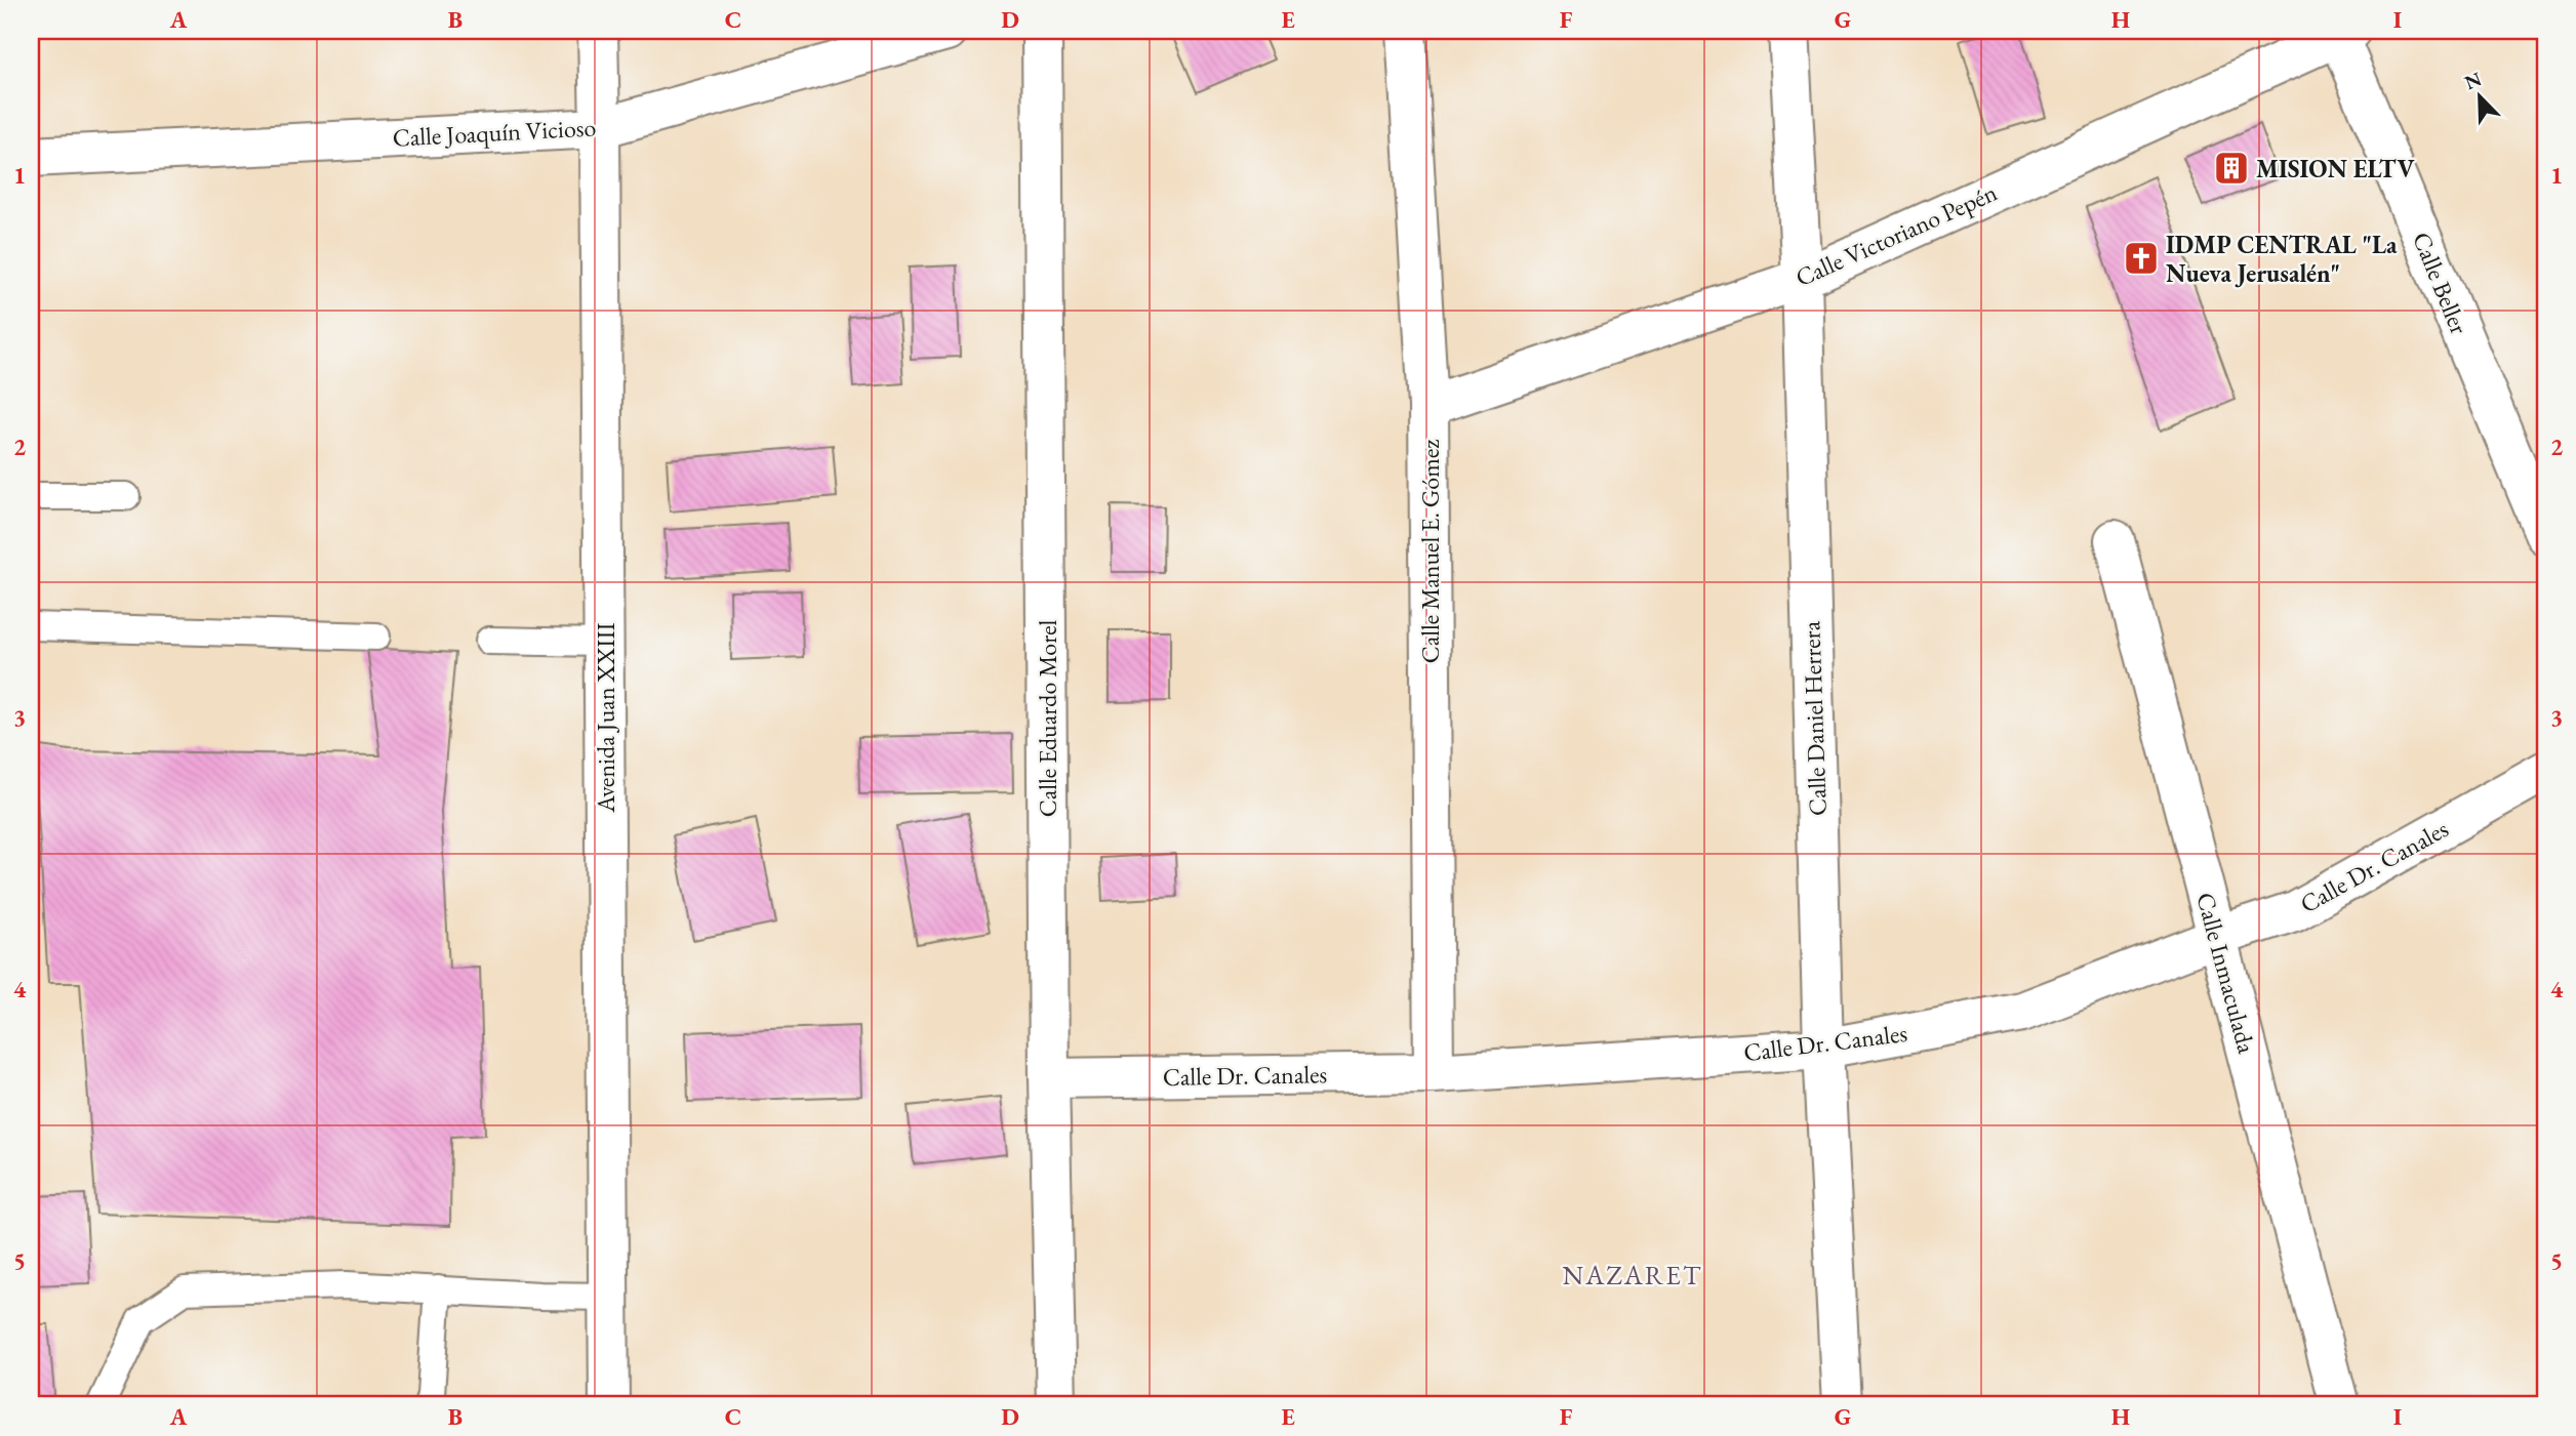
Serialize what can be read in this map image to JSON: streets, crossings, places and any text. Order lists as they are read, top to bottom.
{
  "streets": {
    "street": [
      "Calle Joaquín Vicioso",
      "Calle Victoriano Pepén",
      "Calle Beller",
      "Calle Manuel E. Gómez",
      "Avenida Juan XXIII",
      "Calle Eduardo Morel",
      "Calle Daniel Herrera",
      "Calle Dr. Canales",
      "Calle Inmaculada"
    ]
  },
  "crossings": [
    ["Calle Joaquín Vicioso", "Avenida Juan XXIII"],
    ["Calle Victoriano Pepén", "Calle Beller"],
    ["Calle Victoriano Pepén", "Calle Manuel E. Gómez"],
    ["Calle Victoriano Pepén", "Calle Daniel Herrera"],
    ["Calle Manuel E. Gómez", "Calle Dr. Canales"],
    ["Calle Eduardo Morel", "Calle Dr. Canales"],
    ["Calle Daniel Herrera", "Calle Dr. Canales"],
    ["Calle Dr. Canales", "Calle Inmaculada"]
  ],
  "districts": ["NAZARET"],
  "places": {
    "building": ["MISION ELTV"],
    "church": ["IDMP CENTRAL \"La Nueva Jerusalén\""]
  },
  "north": "top left",
  "grid": {
    "columns": [
      "A",
      "B",
      "C",
      "D",
      "E",
      "F",
      "G",
      "H",
      "I"
    ],
    "rows": [
      "1",
      "2",
      "3",
      "4",
      "5"
    ]
  }
}
